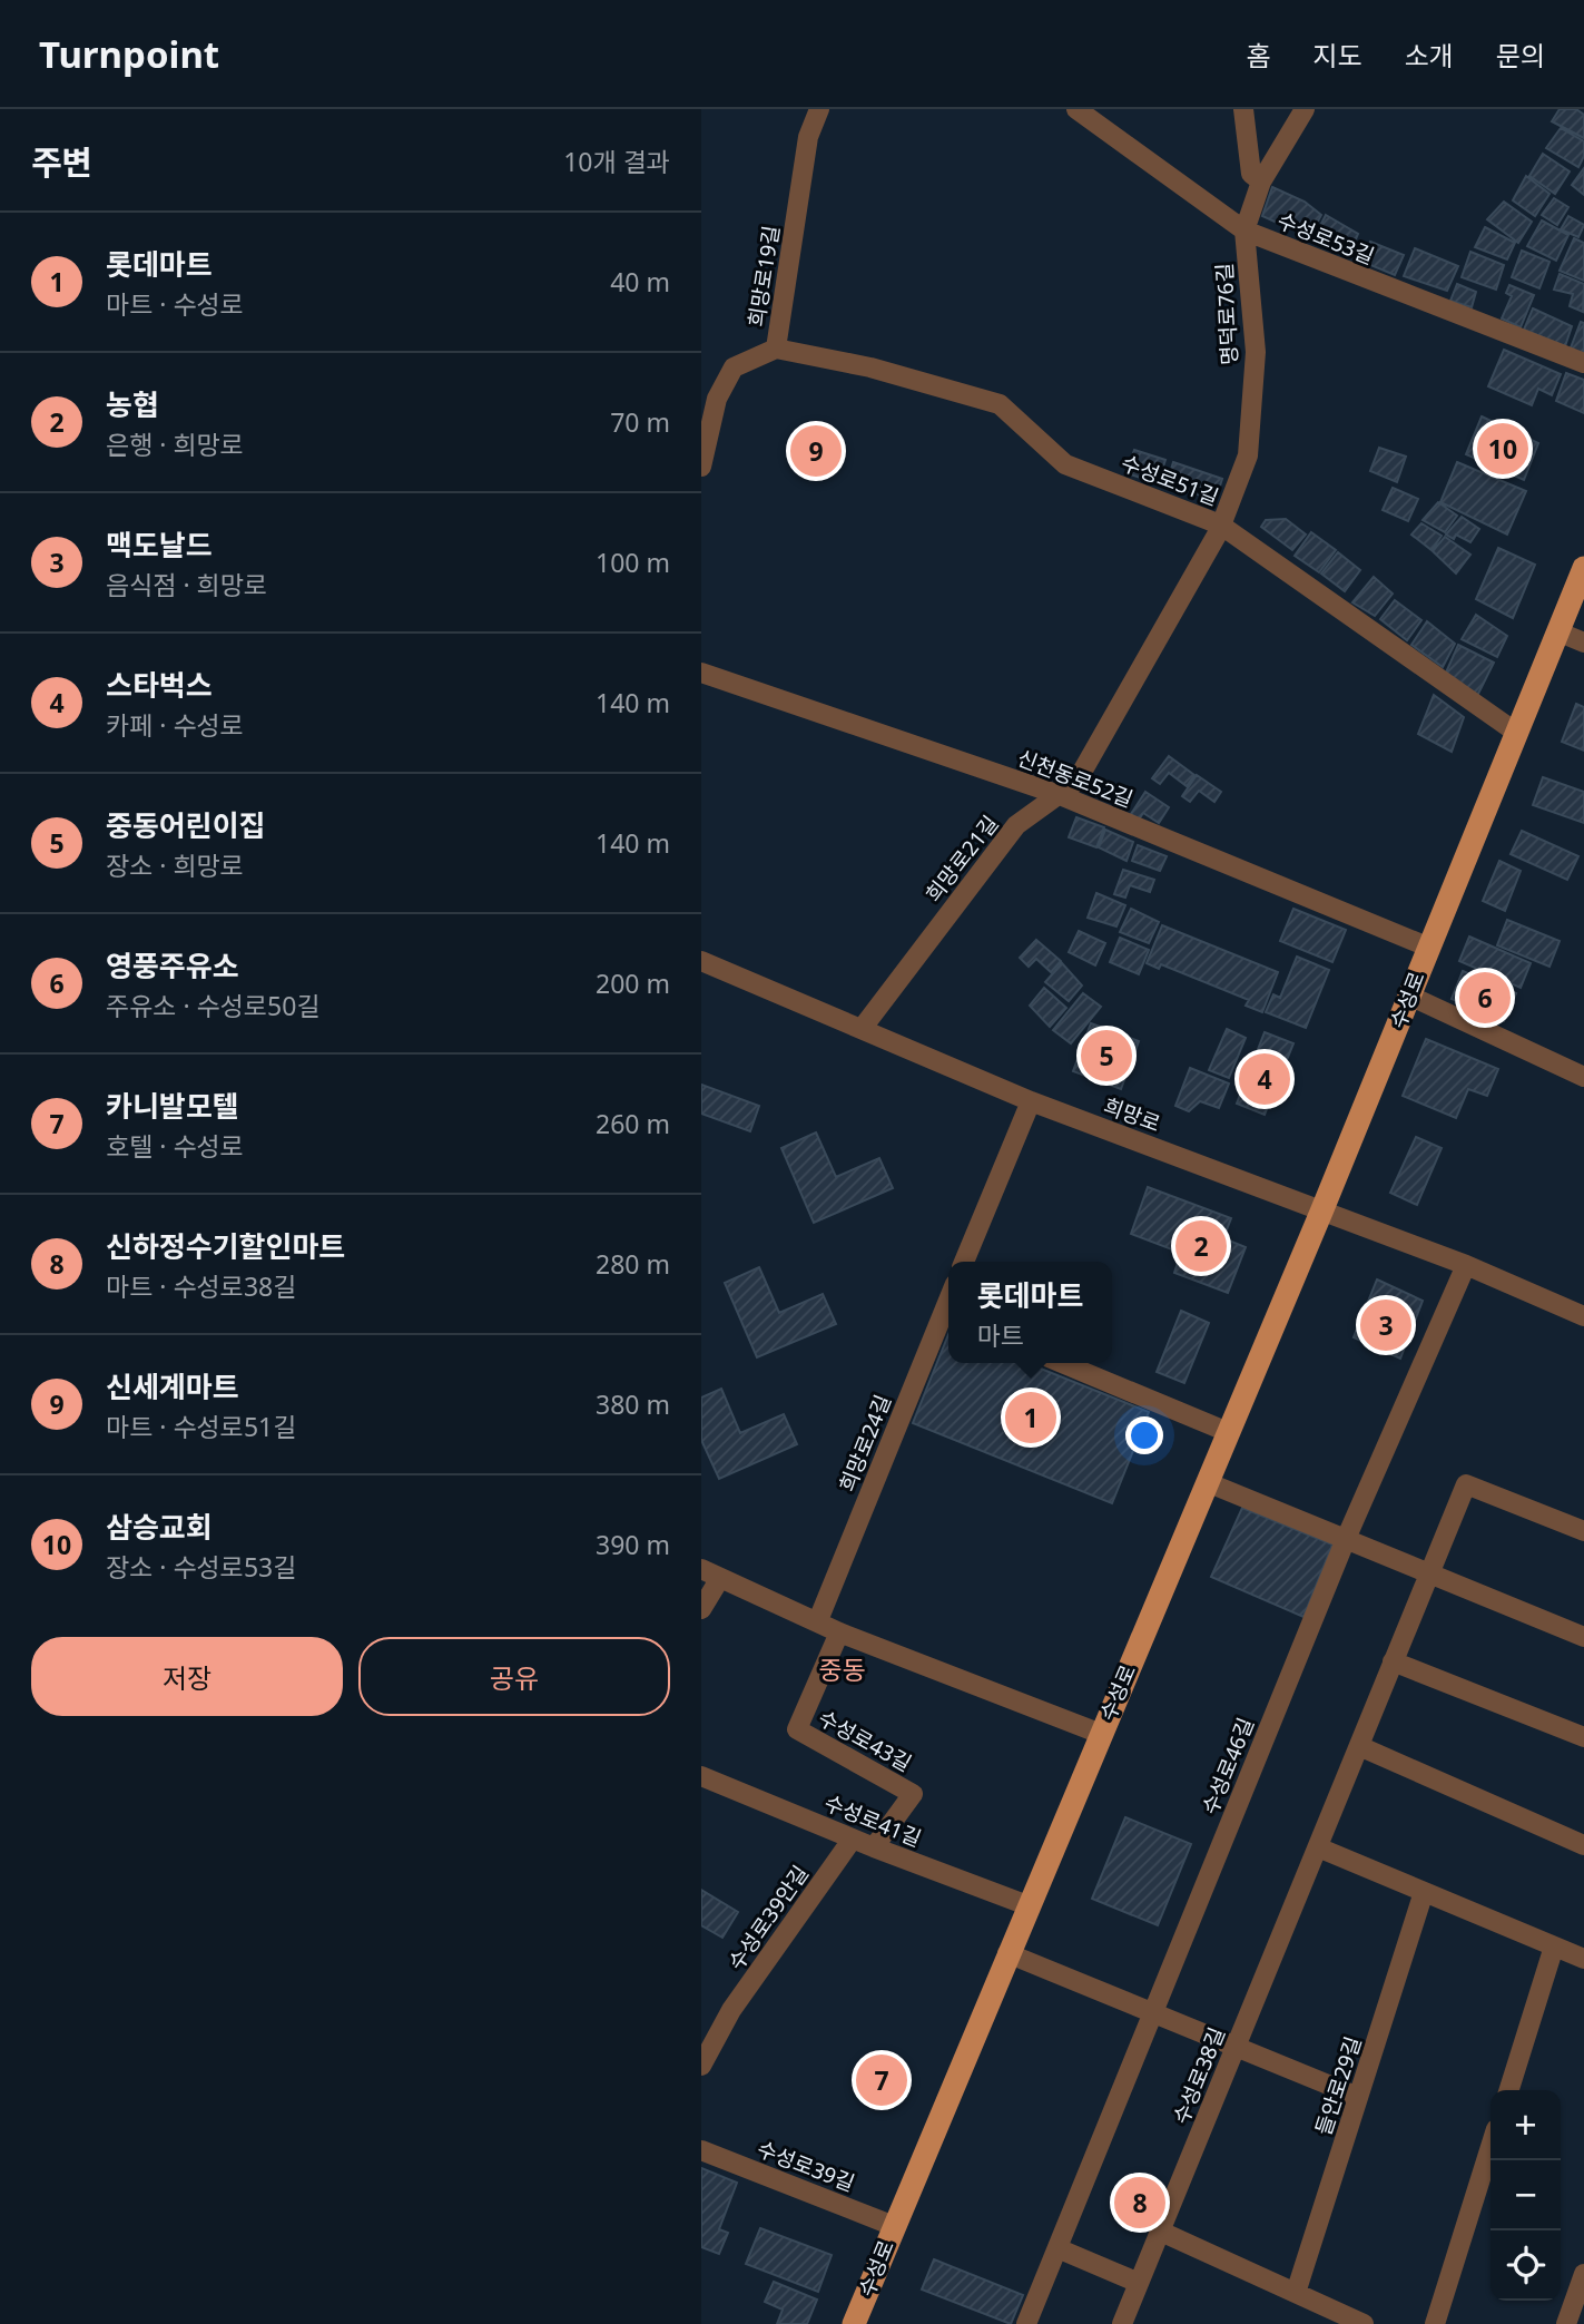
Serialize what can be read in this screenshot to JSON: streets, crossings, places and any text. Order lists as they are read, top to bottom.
{
  "streets": {
    "main road": ["수성로"],
    "street": [
      "수성로53길",
      "희망로19길",
      "명덕로76길",
      "수성로51길",
      "신천동로52길",
      "희망로21길",
      "희망로",
      "희망로24길",
      "수성로43길",
      "수성로46길",
      "수성로41길",
      "수성로39안길",
      "수성로38길",
      "들안로29길",
      "수성로39길"
    ]
  },
  "crossings": [
    ["수성로53길", "명덕로76길"],
    ["희망로19길", "수성로51길"],
    ["명덕로76길", "수성로51길"],
    ["명덕로76길", "희망로21길"],
    ["수성로51길", "희망로21길"],
    ["수성로51길", "수성로"],
    ["신천동로52길", "희망로21길"],
    ["신천동로52길", "수성로"],
    ["희망로21길", "희망로"],
    ["수성로", "희망로"],
    ["수성로", "수성로41길"],
    ["수성로", "수성로39길"],
    ["수성로43길", "수성로41길"],
    ["수성로41길", "수성로39안길"]
  ],
  "districts": ["중동"],
  "page": {
    "header": "Turnpoint",
    "nav": [
      "홈",
      "지도",
      "소개",
      "문의"
    ],
    "heading": ["주변", "10개 결과"],
    "list": [
      {
        "mark": "1",
        "name": "롯데마트",
        "note": "마트 · 수성로",
        "value": "40 m"
      },
      {
        "mark": "2",
        "name": "농협",
        "note": "은행 · 희망로",
        "value": "70 m"
      },
      {
        "mark": "3",
        "name": "맥도날드",
        "note": "음식점 · 희망로",
        "value": "100 m"
      },
      {
        "mark": "4",
        "name": "스타벅스",
        "note": "카페 · 수성로",
        "value": "140 m"
      },
      {
        "mark": "5",
        "name": "중동어린이집",
        "note": "장소 · 희망로",
        "value": "140 m"
      },
      {
        "mark": "6",
        "name": "영풍주유소",
        "note": "주유소 · 수성로50길",
        "value": "200 m"
      },
      {
        "mark": "7",
        "name": "카니발모텔",
        "note": "호텔 · 수성로",
        "value": "260 m"
      },
      {
        "mark": "8",
        "name": "신하정수기할인마트",
        "note": "마트 · 수성로38길",
        "value": "280 m"
      },
      {
        "mark": "9",
        "name": "신세계마트",
        "note": "마트 · 수성로51길",
        "value": "380 m"
      },
      {
        "mark": "10",
        "name": "삼승교회",
        "note": "장소 · 수성로53길",
        "value": "390 m"
      }
    ],
    "pins": [
      "10",
      "9",
      "6",
      "5",
      "4",
      "2",
      "3",
      "1",
      "7",
      "8"
    ],
    "popup": ["롯데마트", "마트"],
    "buttons": ["저장", "공유"],
    "map_buttons": ["+", "−"]
  }
}
